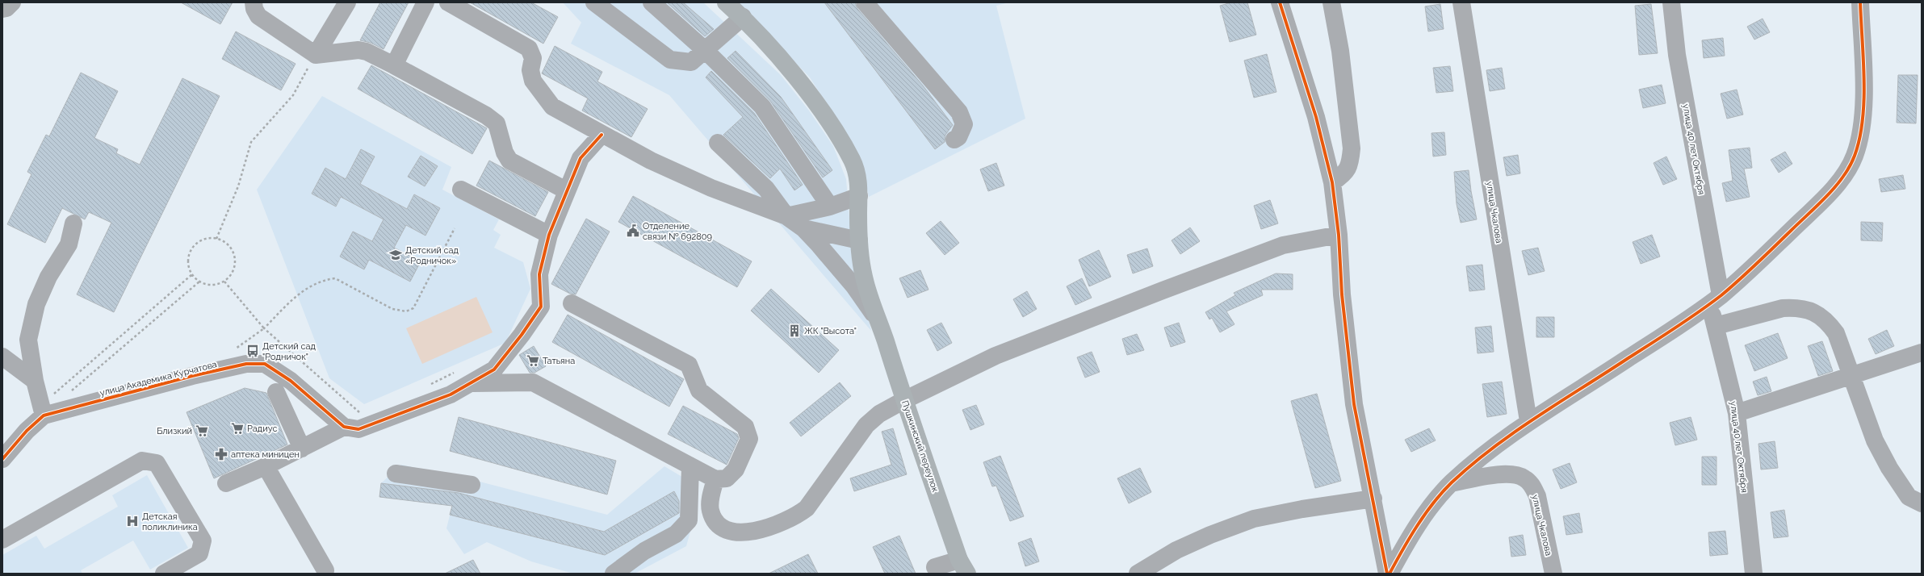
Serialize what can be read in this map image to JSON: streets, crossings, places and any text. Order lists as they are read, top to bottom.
{
  "streets": {
    "main road": ["Пушкинский переулок"],
    "street": ["улица 40 лет Октября", "улица Чкалова", "улица Академика Курчатова"]
  },
  "places": {
    "public building": ["Отделение связи № 692809"],
    "school or university": ["Детский сад «Родничок»"],
    "building": ["ЖК \"Высота\""],
    "bus stop": ["Детский сад \"Родничок\""],
    "supermarket": ["Татьяна", "Радиус", "Близкий"],
    "pharmacy": ["аптека миницен"],
    "hospital": ["Детская поликлиника"]
  }
}
